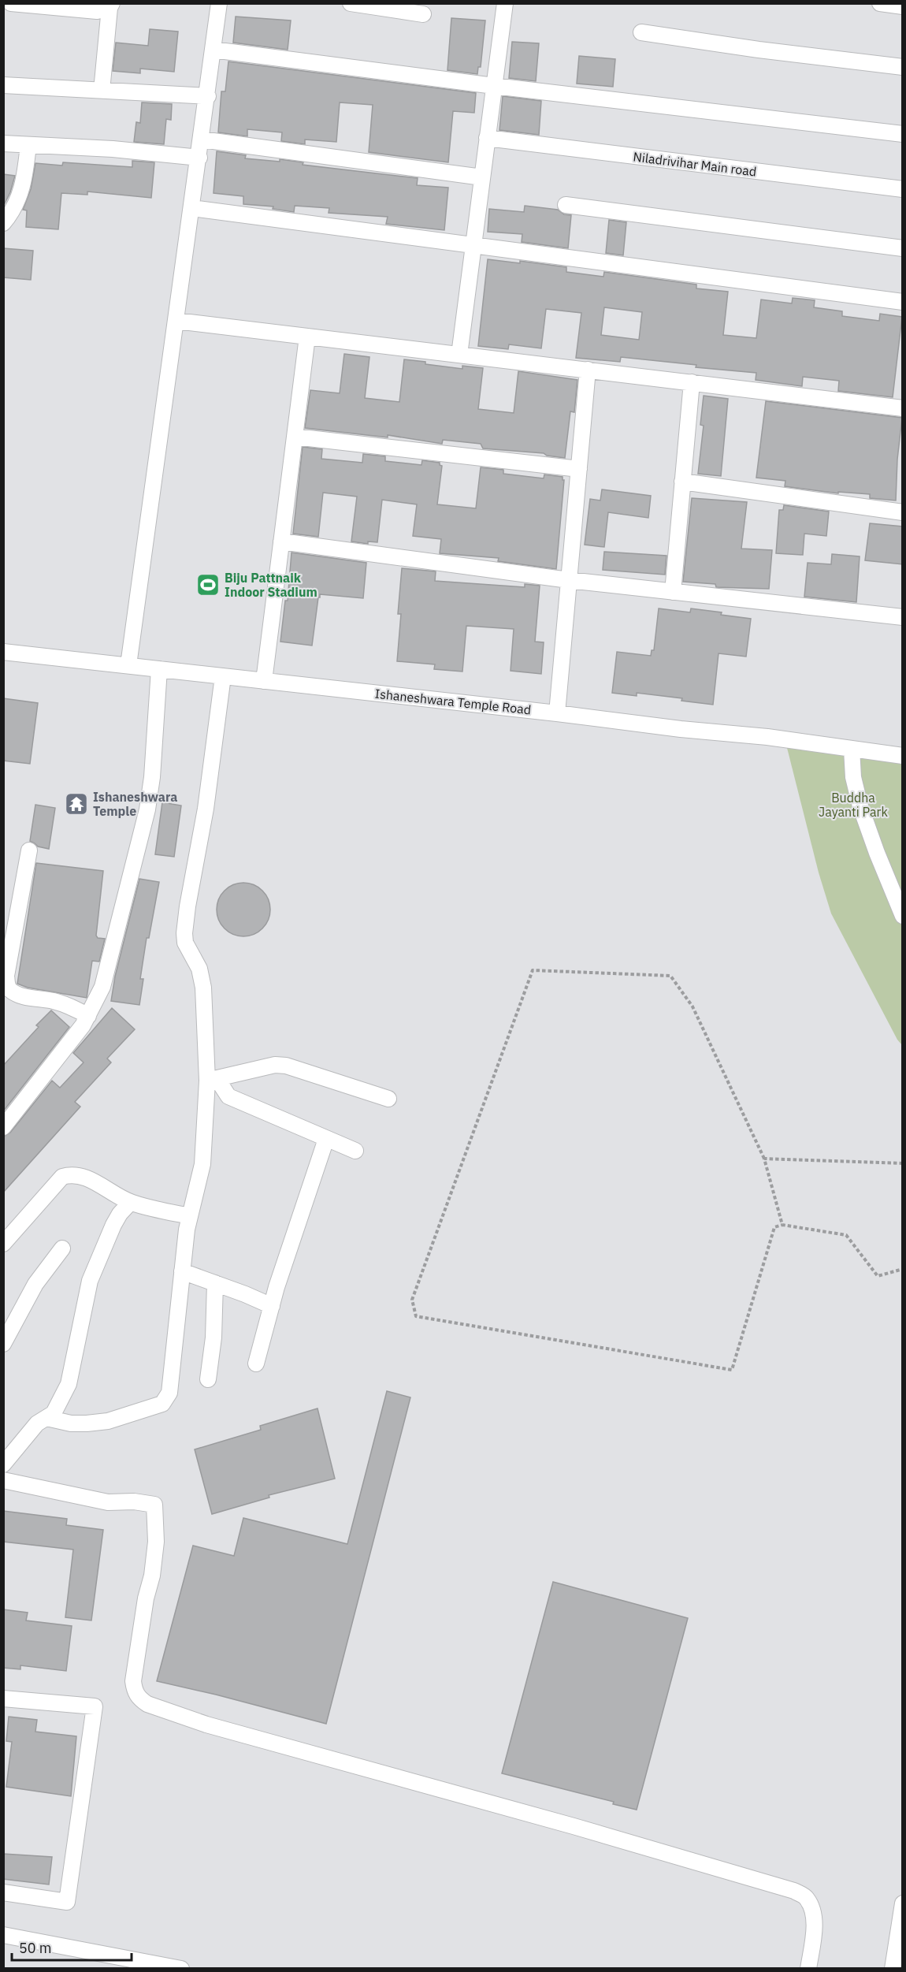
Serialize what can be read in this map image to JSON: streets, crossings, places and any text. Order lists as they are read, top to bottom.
{
  "streets": {
    "street": ["Niladrivihar Main road", "Ishaneshwara Temple Road"]
  },
  "parks": ["Buddha Jayanti Park"],
  "places": {
    "sports": ["Biju Pattnaik Indoor Stadium"],
    "temple": ["Ishaneshwara Temple"]
  },
  "scale_bar": "50 m"
}
